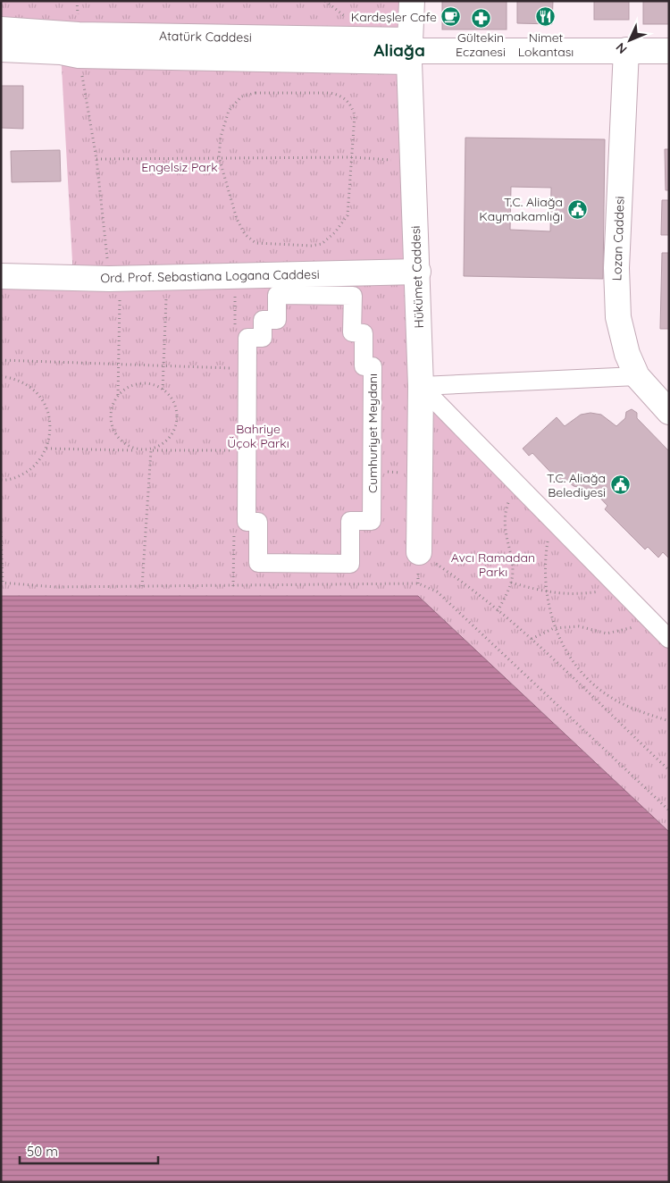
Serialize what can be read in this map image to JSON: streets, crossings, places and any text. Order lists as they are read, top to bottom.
{
  "streets": {
    "street": [
      "Atatürk Caddesi",
      "Lozan Caddesi",
      "Ord. Prof. Sebastiana Logana Caddesi",
      "Hükümet Caddesi",
      "Cumhuriyet Meydanı"
    ]
  },
  "crossings": [
    ["Atatürk Caddesi", "Lozan Caddesi"],
    ["Atatürk Caddesi", "Hükümet Caddesi"],
    ["Ord. Prof. Sebastiana Logana Caddesi", "Hükümet Caddesi"]
  ],
  "districts": ["Aliağa"],
  "parks": ["Engelsiz Park", "Bahriye Üçok Parkı", "Avcı Ramadan Parkı"],
  "places": {
    "cafe": ["Kardeşler Cafe"],
    "restaurant": ["Nimet Lokantası"],
    "pharmacy": ["Gültekin Eczanesi"],
    "public building": ["T.C. Aliağa Kaymakamlığı", "T.C. Aliağa Belediyesi"]
  },
  "scale_bar": "50 m",
  "north": "bottom left"
}
